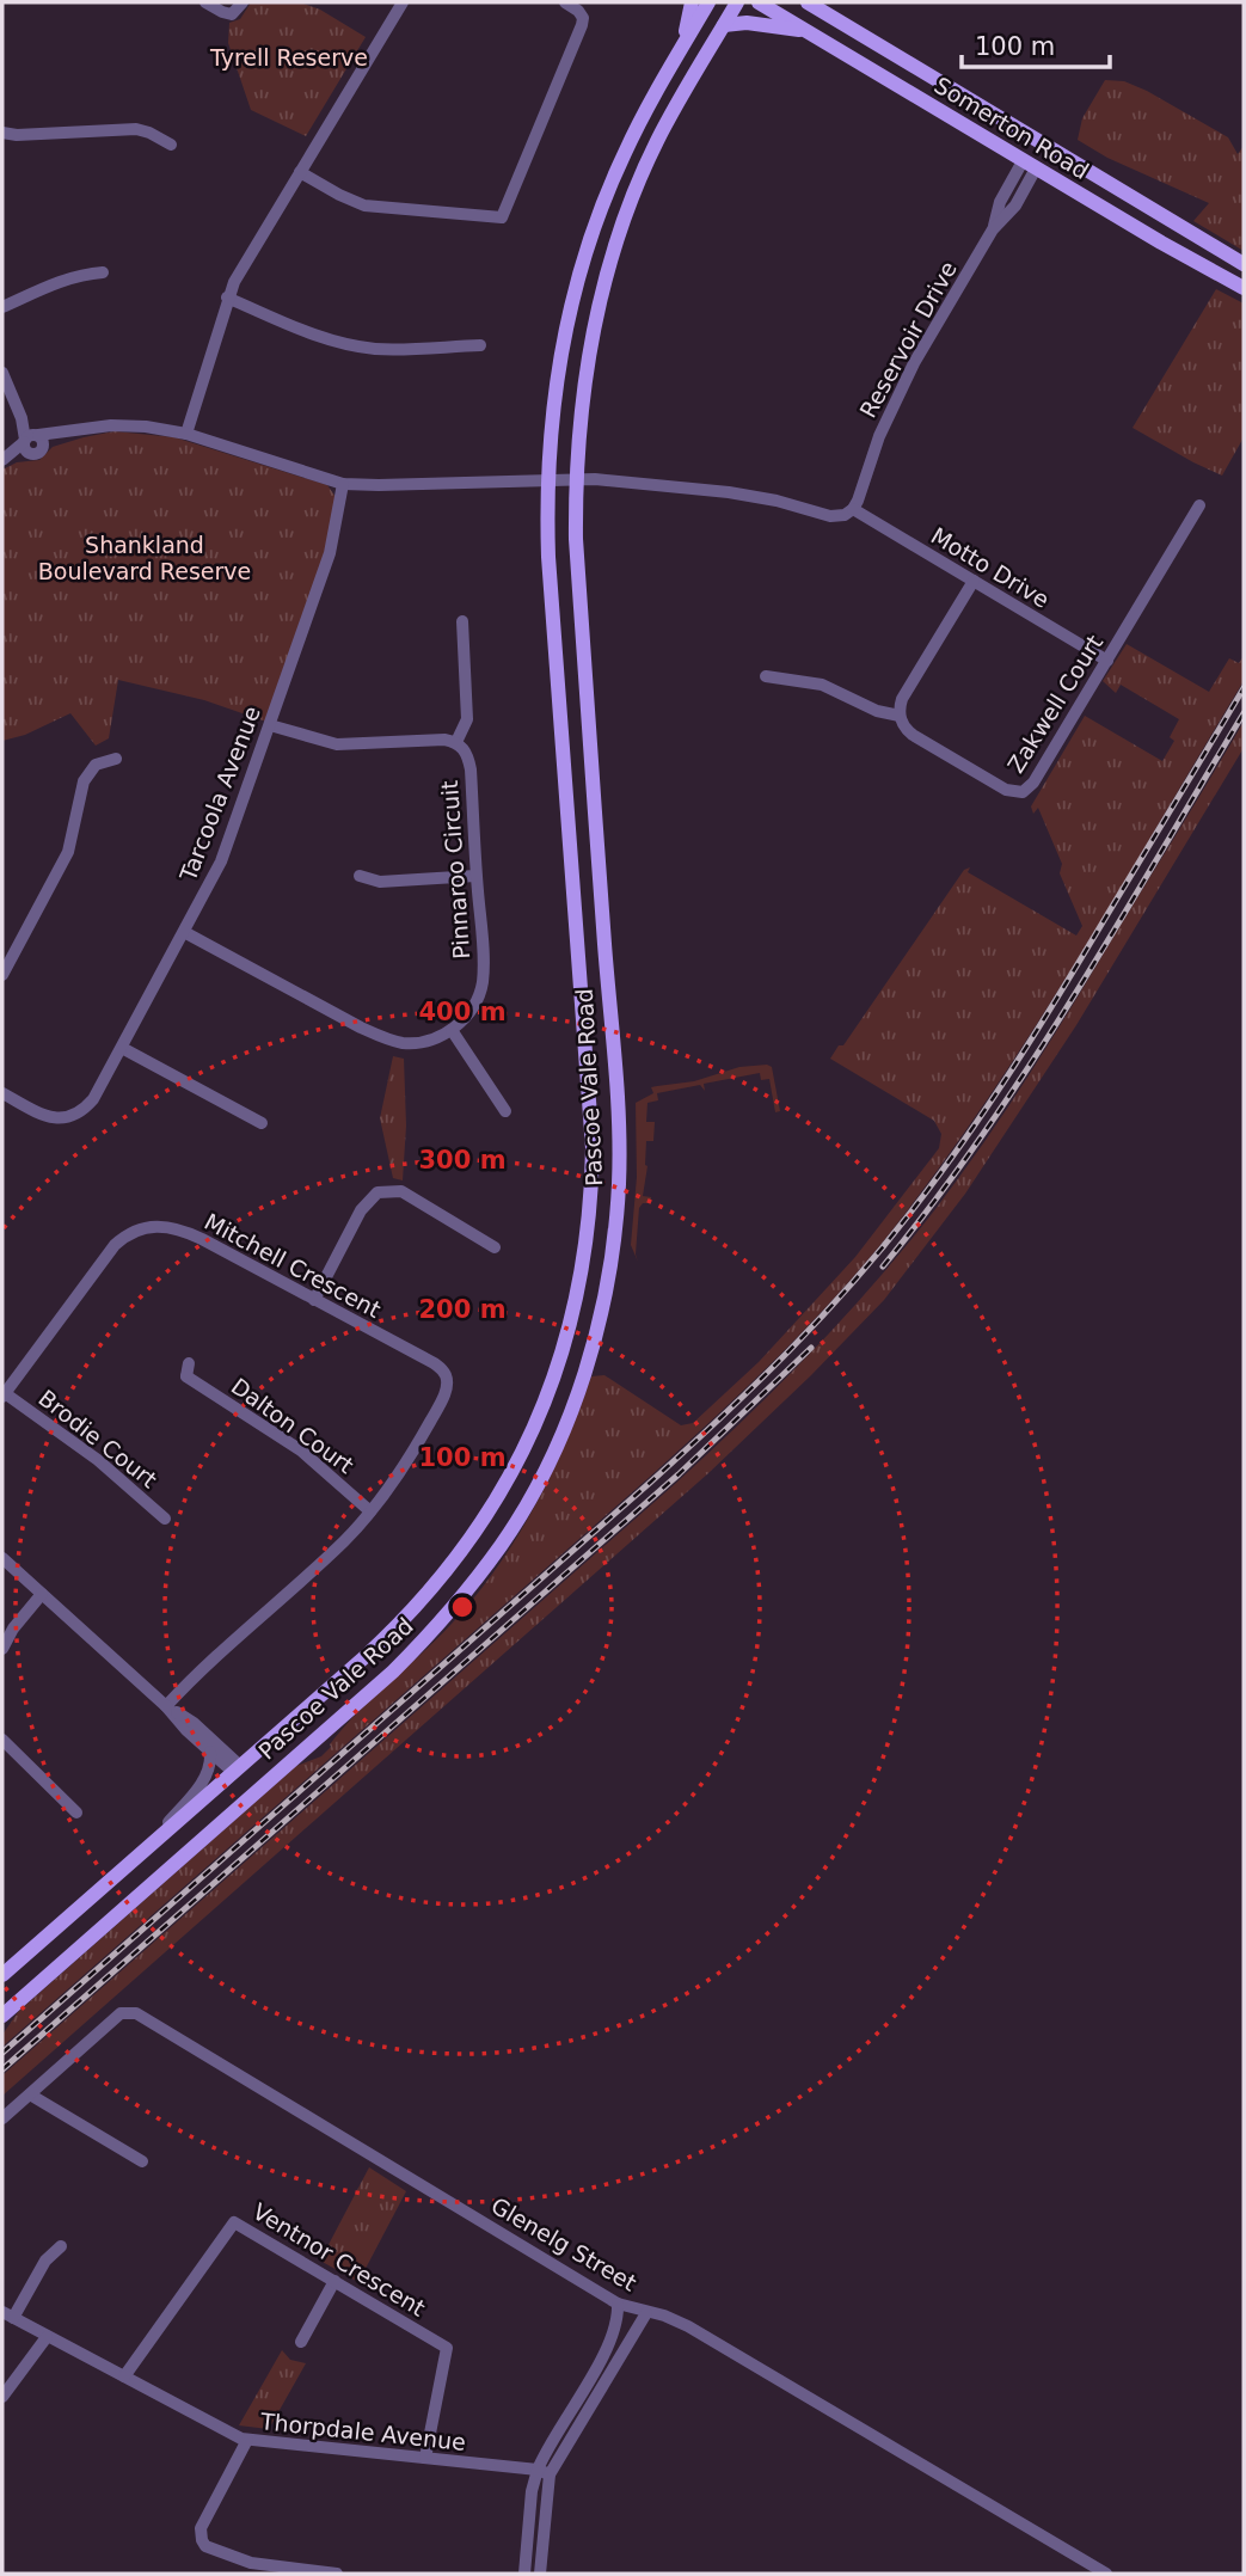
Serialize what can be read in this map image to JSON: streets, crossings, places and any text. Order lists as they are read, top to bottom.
{
  "streets": {
    "main road": ["Somerton Road", "Pascoe Vale Road"],
    "street": [
      "Reservoir Drive",
      "Motto Drive",
      "Zakwell Court",
      "Tarcoola Avenue",
      "Pinnaroo Circuit",
      "Mitchell Crescent",
      "Dalton Court",
      "Brodie Court",
      "Glenelg Street",
      "Ventnor Crescent",
      "Thorpdale Avenue"
    ]
  },
  "crossings": [
    ["Somerton Road", "Reservoir Drive"],
    ["Reservoir Drive", "Motto Drive"],
    ["Motto Drive", "Zakwell Court"],
    ["Mitchell Crescent", "Dalton Court"],
    ["Mitchell Crescent", "Brodie Court"],
    ["Ventnor Crescent", "Thorpdale Avenue"]
  ],
  "parks": ["Tyrell Reserve", "Shankland Boulevard Reserve"],
  "scale_bar": "100 m",
  "rings": [
    "400 m",
    "300 m",
    "200 m",
    "100 m"
  ]
}
